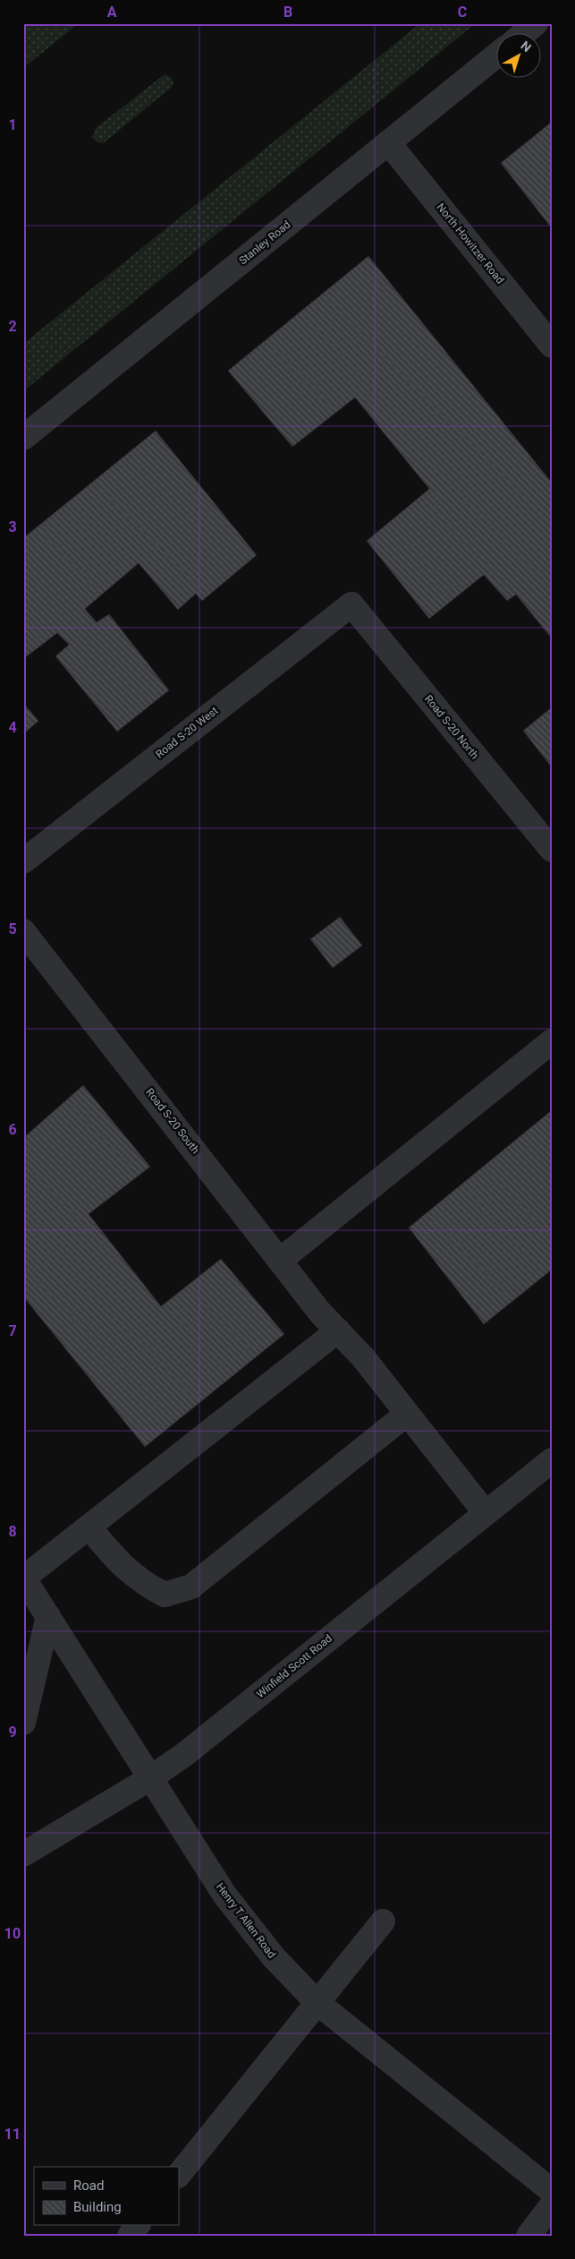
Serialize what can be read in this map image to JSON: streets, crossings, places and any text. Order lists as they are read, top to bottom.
{
  "streets": {
    "street": [
      "Stanley Road",
      "North Howitzer Road",
      "Road S-20 North",
      "Road S-20 West",
      "Road S-20 South",
      "Winfield Scott Road",
      "Henry T Allen Road"
    ]
  },
  "crossings": [
    ["Stanley Road", "North Howitzer Road"],
    ["Road S-20 North", "Road S-20 West"],
    ["Road S-20 South", "Winfield Scott Road"],
    ["Winfield Scott Road", "Henry T Allen Road"]
  ],
  "legend": ["Road", "Building"],
  "north": "top right",
  "grid": {
    "columns": ["A", "B", "C"],
    "rows": [
      "1",
      "2",
      "3",
      "4",
      "5",
      "6",
      "7",
      "8",
      "9",
      "10",
      "11"
    ]
  }
}
